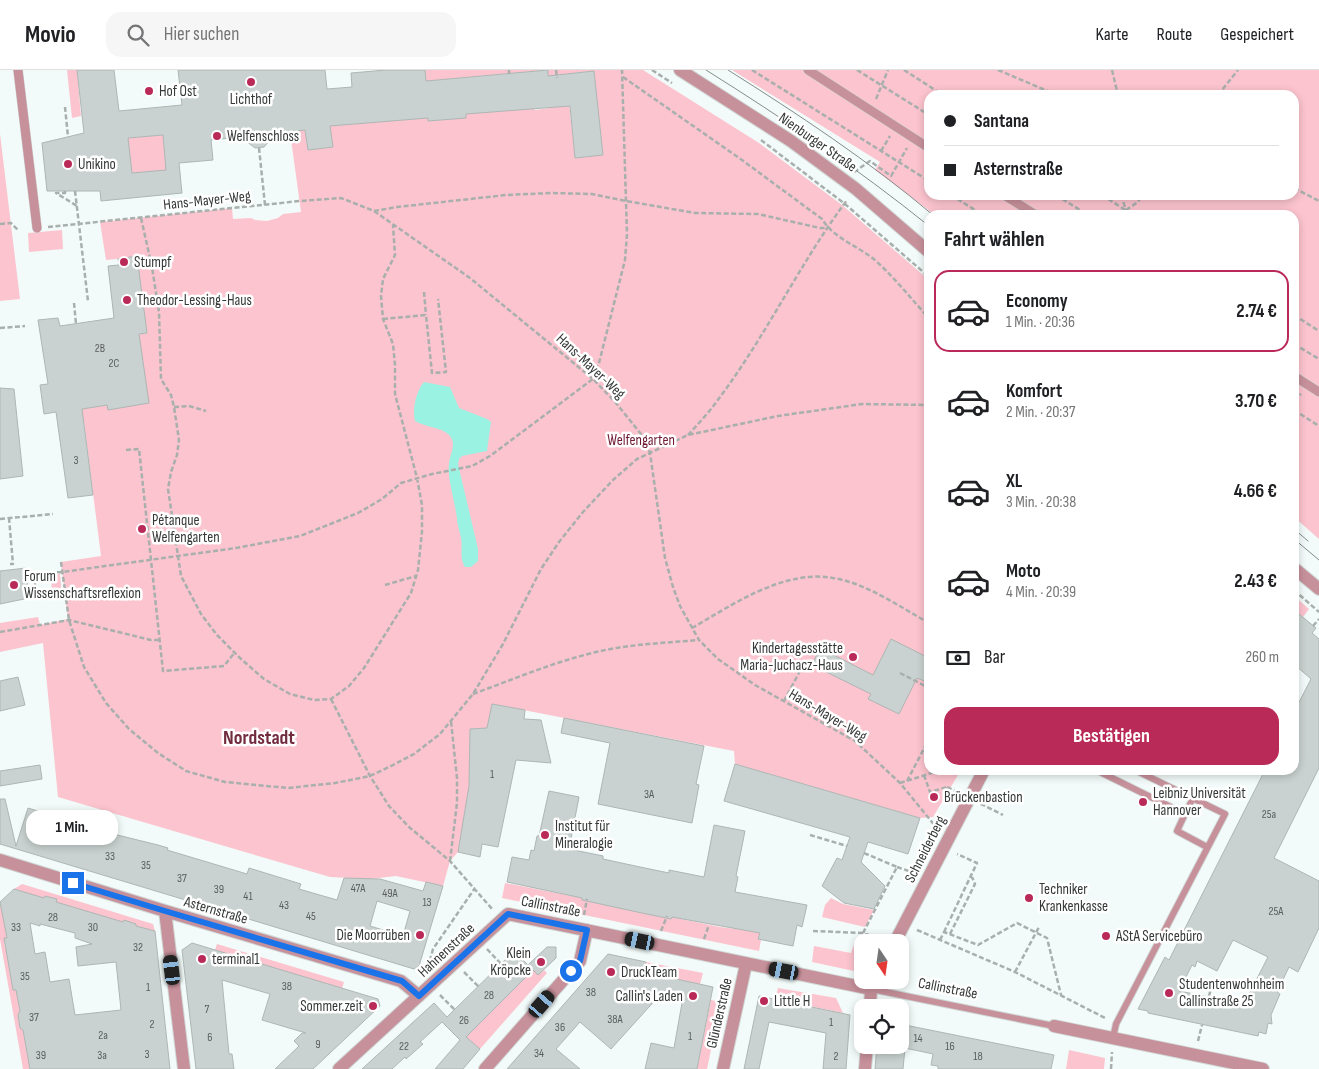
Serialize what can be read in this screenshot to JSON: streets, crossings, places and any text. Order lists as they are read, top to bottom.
{
  "streets": {
    "street": [
      "Nienburger Straße",
      "Schneiderberg",
      "Callinstraße",
      "Asternstraße",
      "Hahnenstraße",
      "Glünderstraße"
    ],
    "path": ["Hans-Mayer-Weg"]
  },
  "crossings": [
    ["Callinstraße", "Hahnenstraße"],
    ["Callinstraße", "Glünderstraße"],
    ["Asternstraße", "Hahnenstraße"]
  ],
  "districts": ["Nordstadt"],
  "parks": ["Welfengarten"],
  "places": [
    "Lichthof",
    "Hof Ost",
    "Welfenschloss",
    "Unikino",
    "Stumpf",
    "Theodor-Lessing-Haus",
    "Pétanque Welfengarten",
    "Forum Wissenschaftsreflexion",
    "Kindertagesstätte Maria-Juchacz-Haus",
    "Brückenbastion",
    "Leibniz Universität Hannover",
    "Institut für Mineralogie",
    "Techniker Krankenkasse",
    "Die Moorrüben",
    "AStA Servicebüro",
    "terminal1",
    "Klein Kröpcke",
    "DruckTeam",
    "Studentenwohnheim Callinstraße 25",
    "Callin's Laden",
    "Little H",
    "Sommer.zeit"
  ],
  "house_numbers": [
    "2B",
    "2C",
    "3",
    "1",
    "3A",
    "25a",
    "33",
    "35",
    "37",
    "47A",
    "39",
    "49A",
    "41",
    "13",
    "43",
    "25A",
    "45",
    "28",
    "33",
    "30",
    "32",
    "35",
    "38",
    "1",
    "38",
    "28",
    "7",
    "37",
    "38A",
    "26",
    "1",
    "2",
    "36",
    "2a",
    "1",
    "6",
    "14",
    "9",
    "22",
    "16",
    "34",
    "3",
    "39",
    "3a",
    "2",
    "18"
  ],
  "north": "bottom",
  "page": {
    "header": "Movio",
    "search": "Hier suchen",
    "nav": ["Karte", "Route", "Gespeichert"],
    "banner": ["Santana", "Asternstraße"],
    "heading": "Fahrt wählen",
    "list": [
      {
        "name": "Economy",
        "note": "1 Min. · 20:36",
        "value": "2.74 €"
      },
      {
        "name": "Komfort",
        "note": "2 Min. · 20:37",
        "value": "3.70 €"
      },
      {
        "name": "XL",
        "note": "3 Min. · 20:38",
        "value": "4.66 €"
      },
      {
        "name": "Moto",
        "note": "4 Min. · 20:39",
        "value": "2.43 €"
      }
    ],
    "pay": ["Bar", "260 m"],
    "buttons": "Bestätigen",
    "bubble": "1 Min."
  }
}
